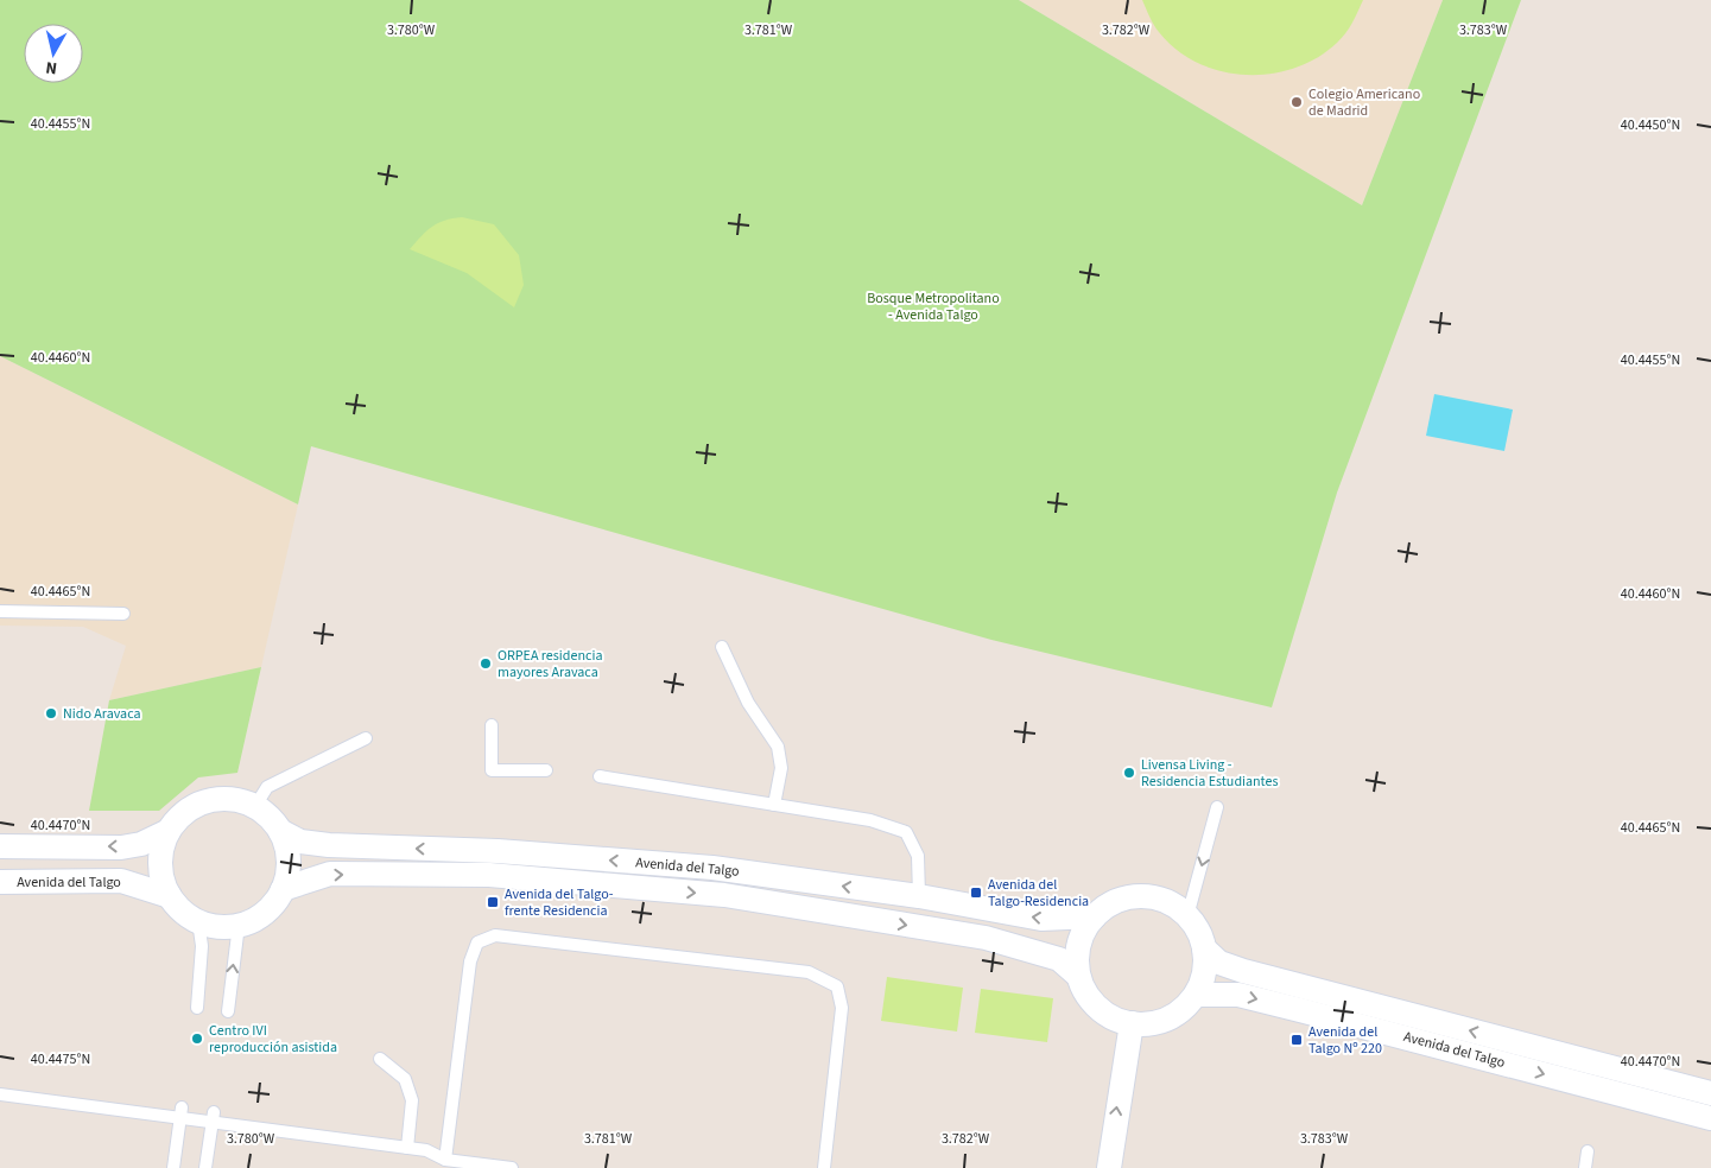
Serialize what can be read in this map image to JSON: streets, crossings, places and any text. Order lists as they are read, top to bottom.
{
  "streets": {
    "street": ["Avenida del Talgo"]
  },
  "parks": ["Bosque Metropolitano - Avenida Talgo"],
  "places": {
    "other": [
      "Colegio Americano de Madrid",
      "ORPEA residencia mayores Aravaca",
      "Nido Aravaca",
      "Livensa Living - Residencia Estudiantes",
      "Centro IVI reproducción asistida"
    ],
    "transit": ["Avenida del Talgo-Residencia", "Avenida del Talgo- frente Residencia", "Avenida del Talgo Nº 220"]
  },
  "north": "bottom",
  "coordinates": [
    "3.780°W",
    "3.781°W",
    "3.782°W",
    "3.783°W",
    "40.4455°N",
    "40.4450°N",
    "40.4460°N",
    "40.4465°N",
    "40.4470°N",
    "40.4475°N"
  ]
}
